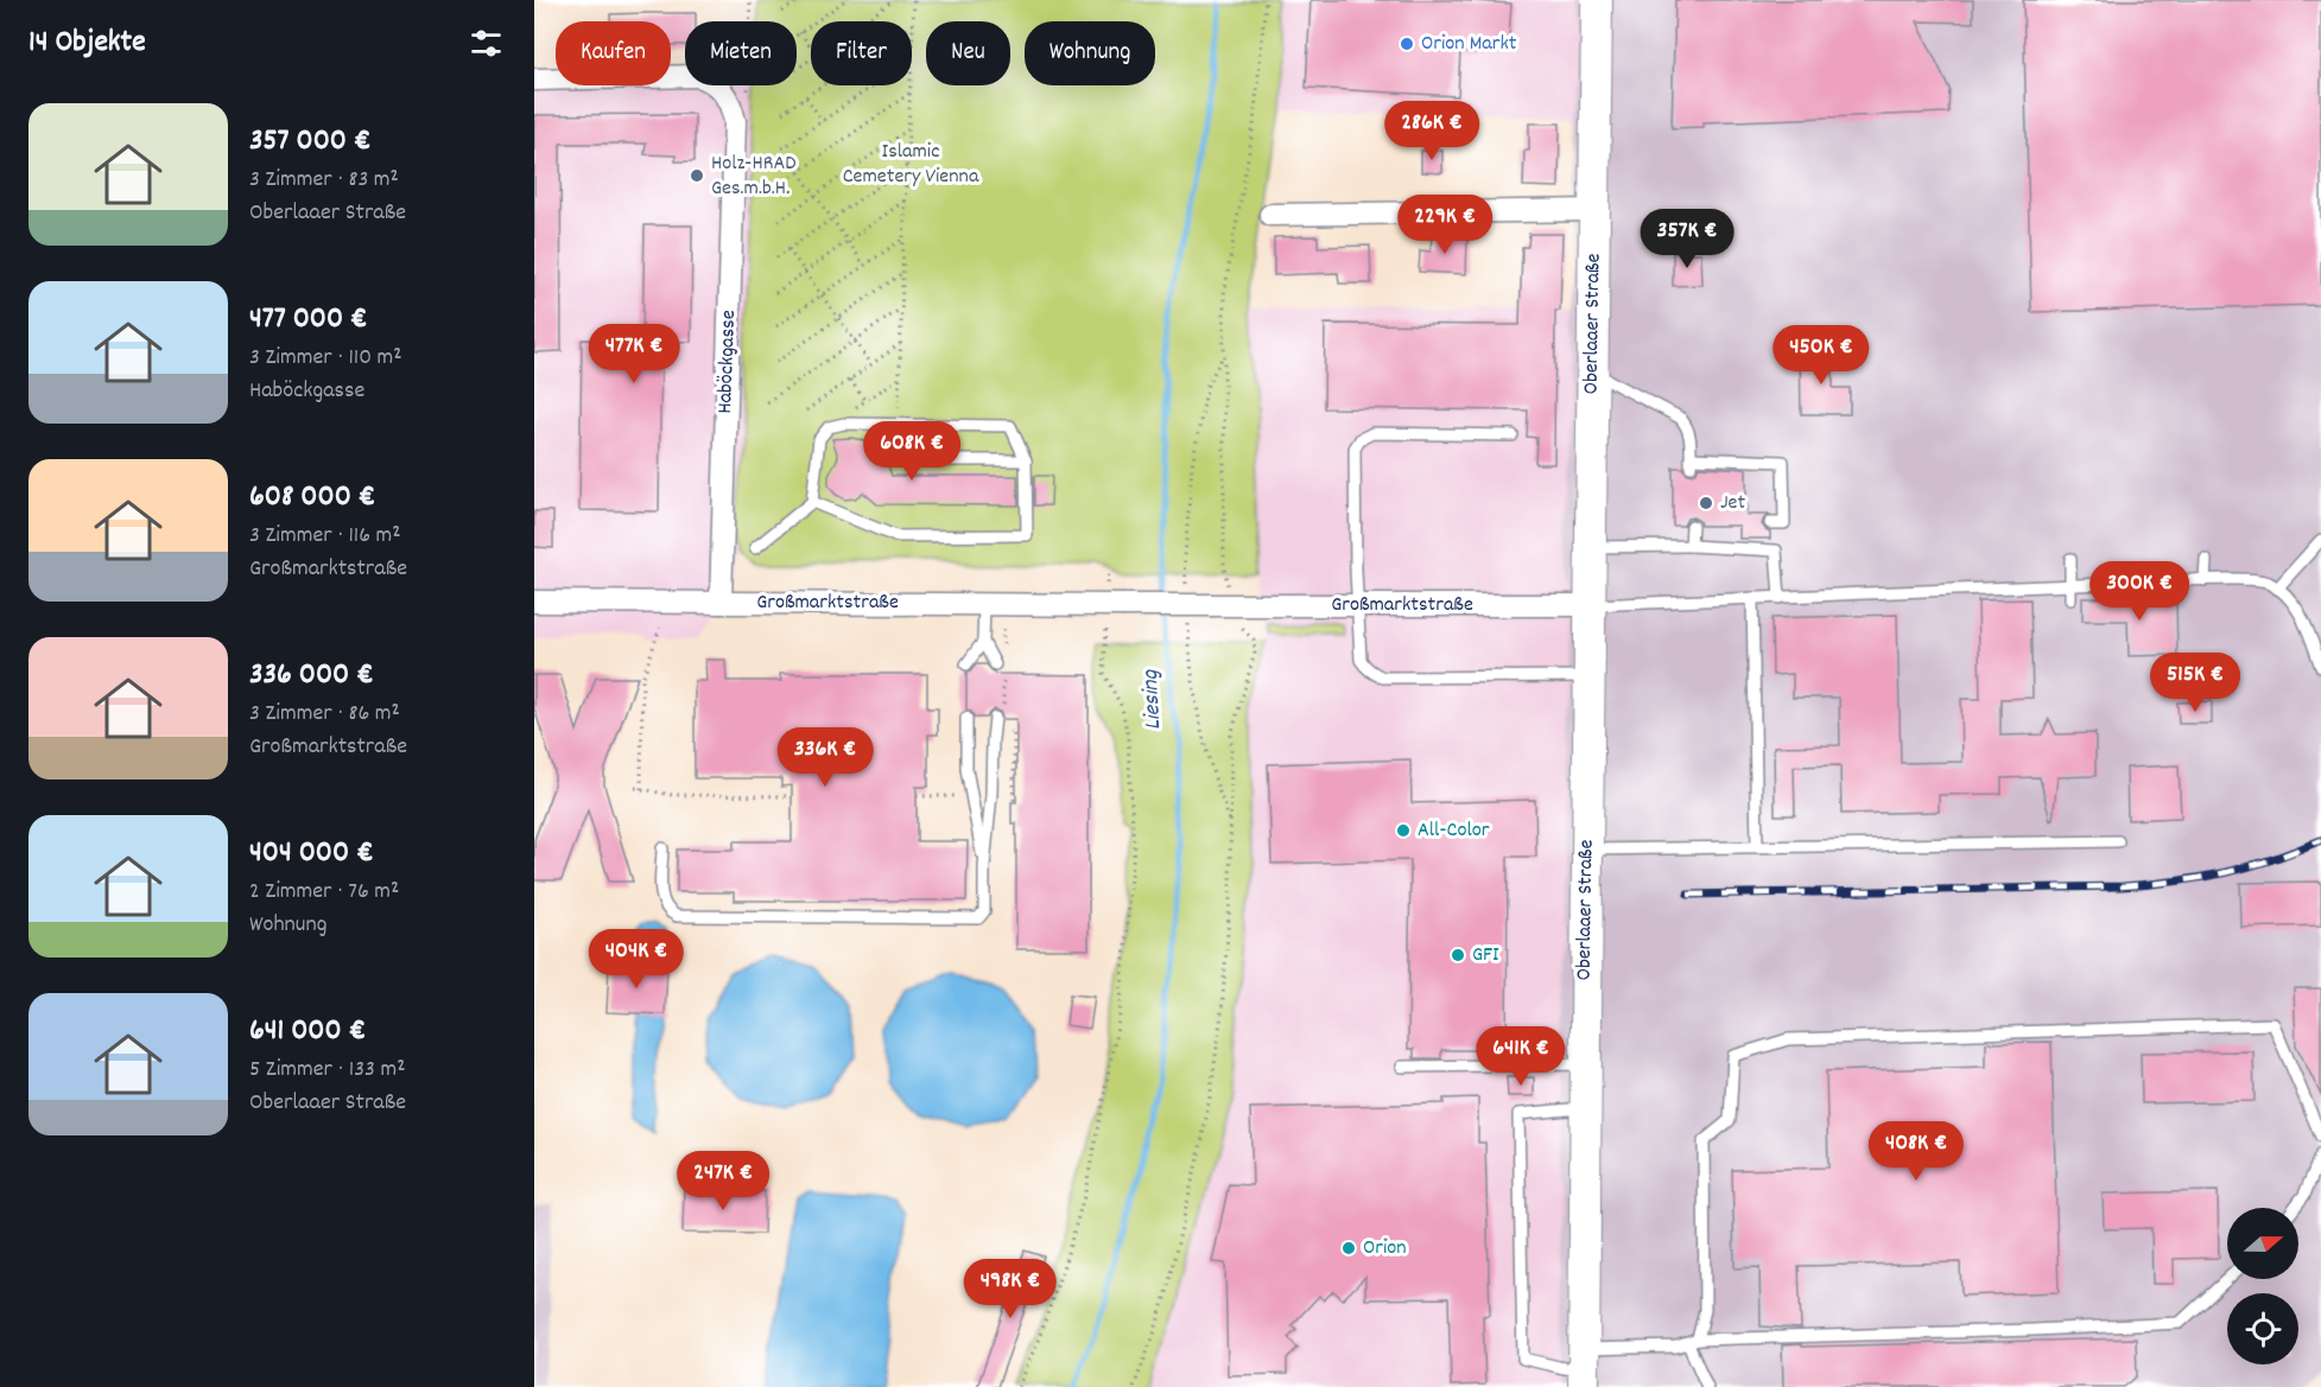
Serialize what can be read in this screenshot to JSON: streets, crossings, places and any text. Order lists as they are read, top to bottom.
{
  "streets": {
    "main road": ["Oberlaaer Straße"],
    "street": ["Haböckgasse", "Großmarktstraße"]
  },
  "crossings": [
    ["Oberlaaer Straße", "Großmarktstraße"],
    ["Haböckgasse", "Großmarktstraße"]
  ],
  "water": ["Liesing"],
  "parks": ["Islamic Cemetery Vienna"],
  "places": [
    "Orion Markt",
    "Holz-HRAD Ges.m.b.H.",
    "Jet",
    "All-Color",
    "GFI",
    "Orion"
  ],
  "north": "right",
  "page": {
    "heading": "14 Objekte",
    "chip": [
      "Kaufen",
      "Mieten",
      "Filter",
      "Neu",
      "Wohnung"
    ],
    "list": [
      {
        "name": "357 000 €",
        "note": "3 Zimmer · 83 m² · Oberlaaer Straße"
      },
      {
        "name": "477 000 €",
        "note": "3 Zimmer · 110 m² · Haböckgasse"
      },
      {
        "name": "608 000 €",
        "note": "3 Zimmer · 116 m² · Großmarktstraße"
      },
      {
        "name": "336 000 €",
        "note": "3 Zimmer · 86 m² · Großmarktstraße"
      },
      {
        "name": "404 000 €",
        "note": "2 Zimmer · 76 m² · Wohnung"
      },
      {
        "name": "641 000 €",
        "note": "5 Zimmer · 133 m² · Oberlaaer Straße"
      }
    ],
    "price": [
      "286K €",
      "229K €",
      "357K €",
      "477K €",
      "450K €",
      "608K €",
      "300K €",
      "515K €",
      "336K €",
      "404K €",
      "641K €",
      "408K €",
      "247K €",
      "498K €"
    ]
  }
}
